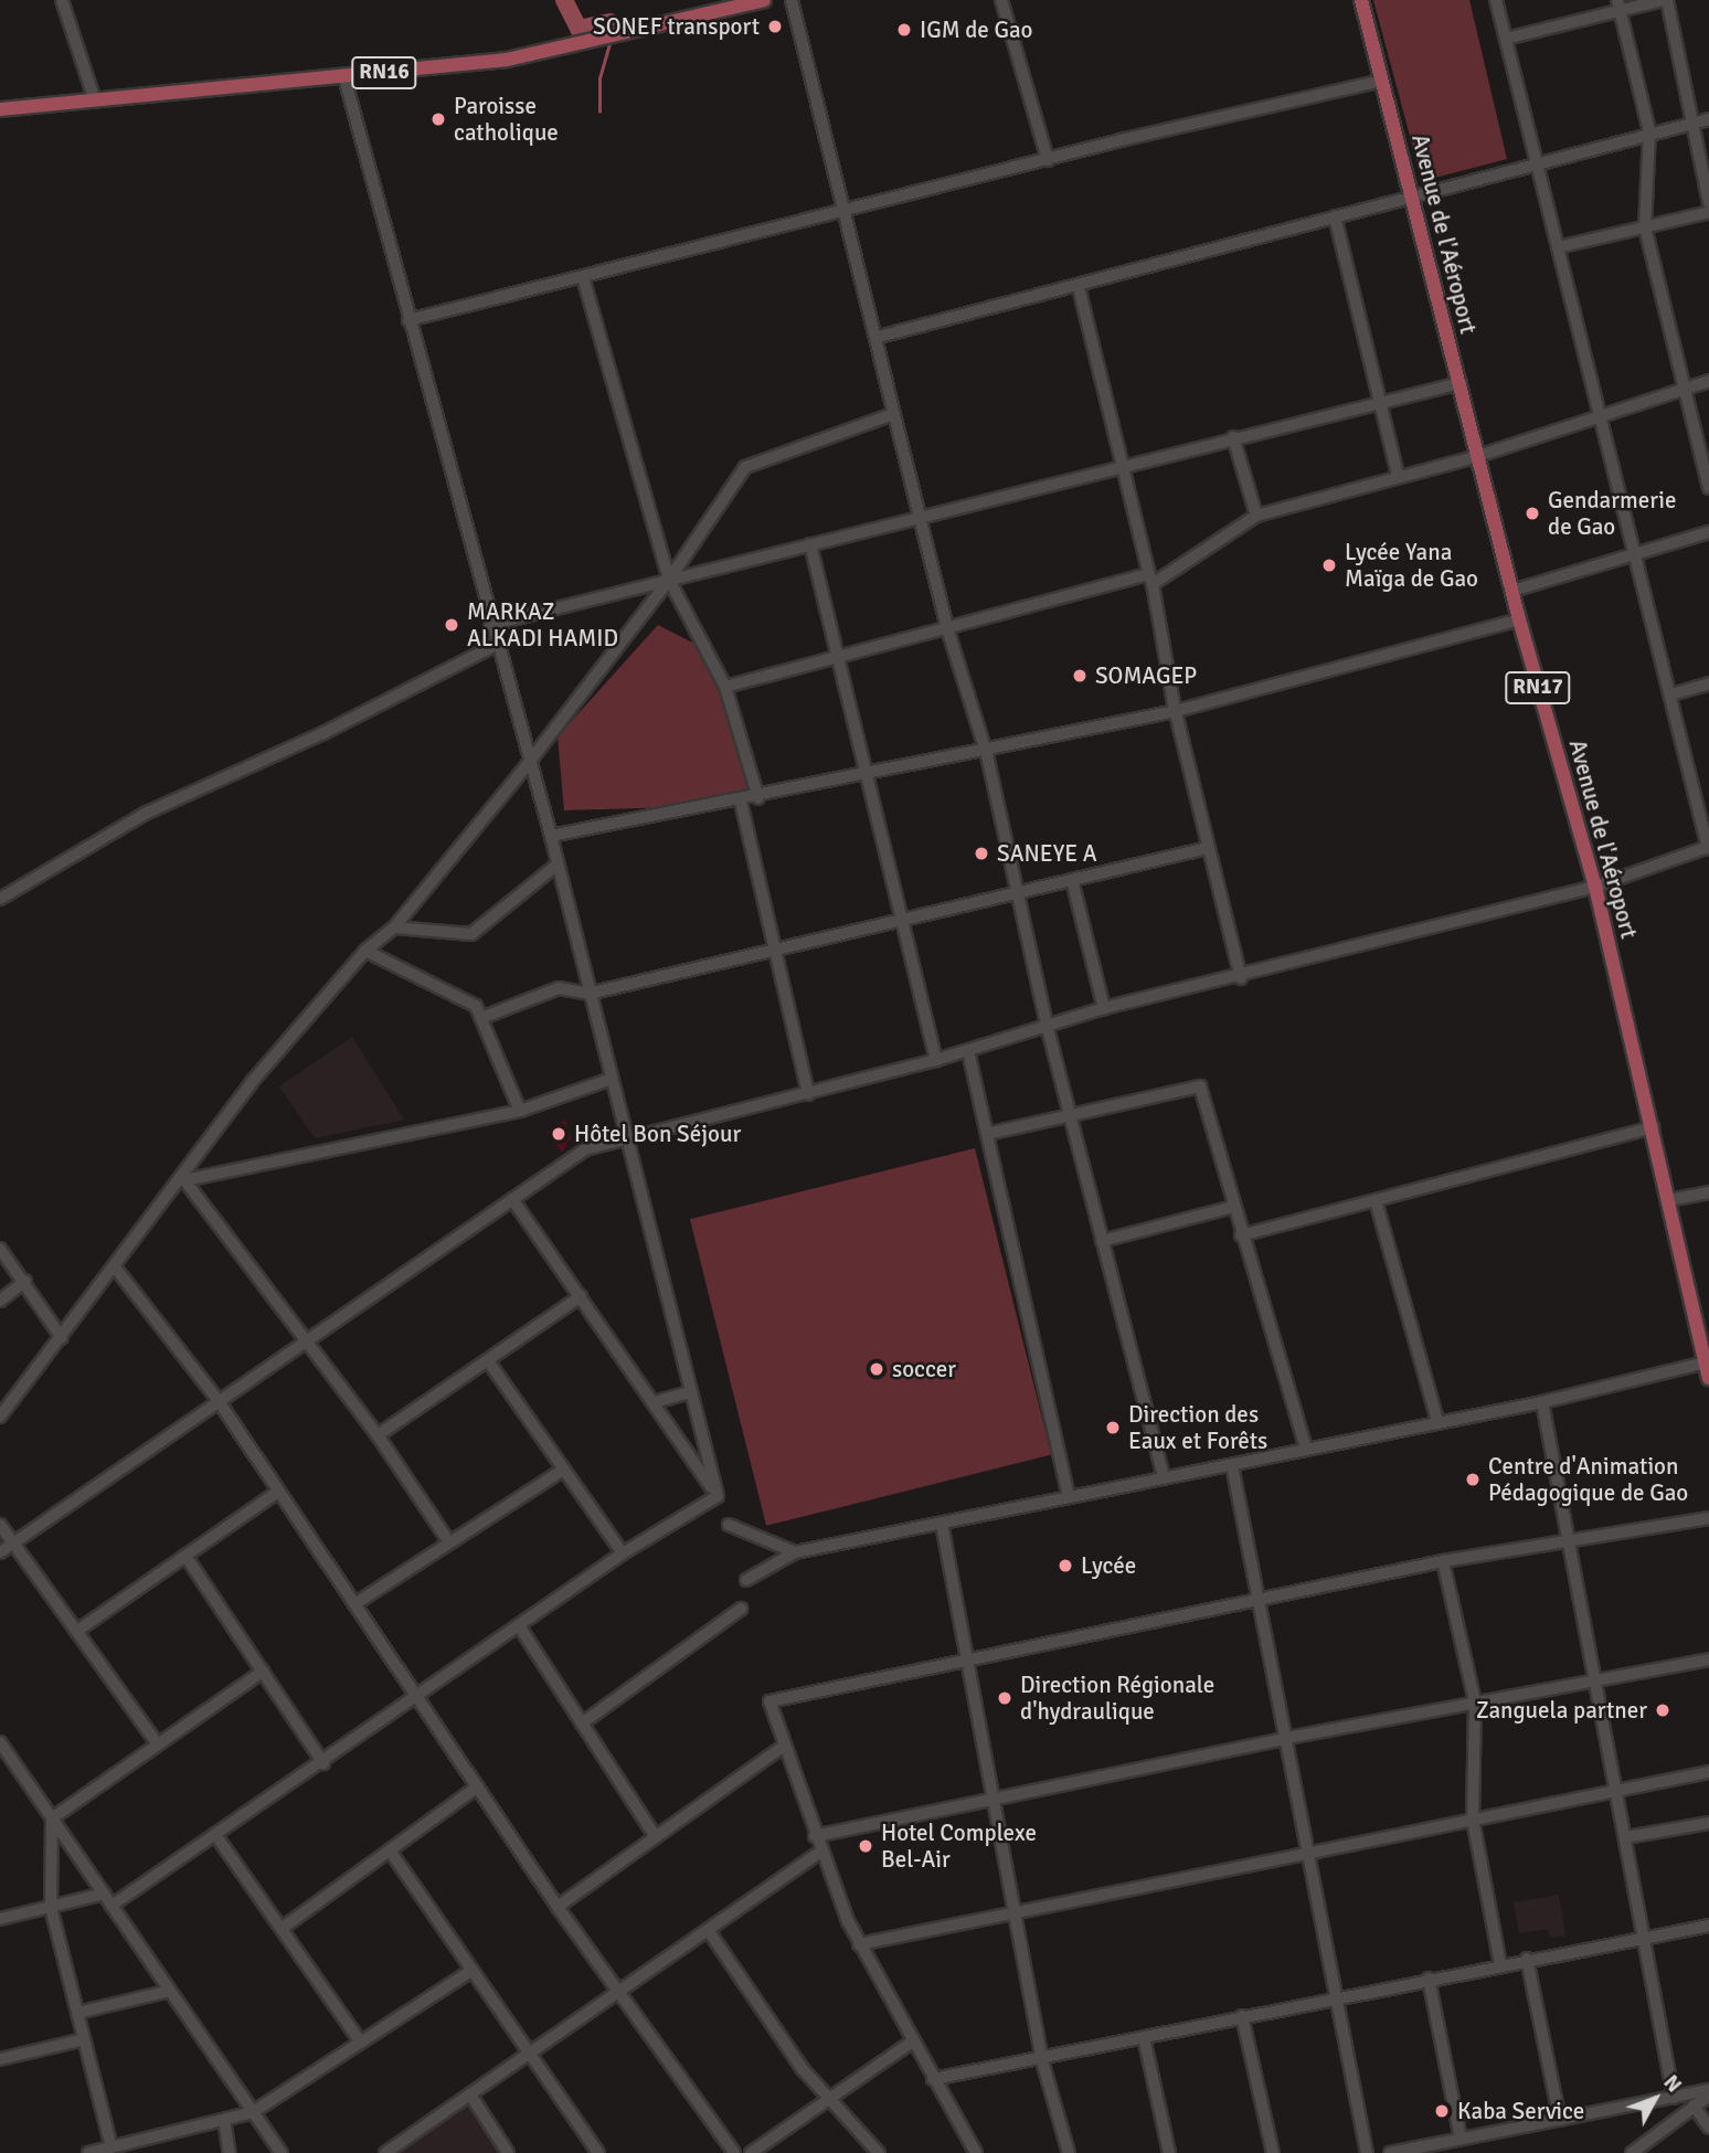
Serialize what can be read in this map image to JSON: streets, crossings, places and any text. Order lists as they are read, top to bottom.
{
  "streets": {
    "main road": ["RN16", "Avenue de l'Aéroport", "RN17"]
  },
  "places": [
    "SONEF transport",
    "IGM de Gao",
    "Paroisse catholique",
    "Gendarmerie de Gao",
    "Lycée Yana Maïga de Gao",
    "MARKAZ ALKADI HAMID",
    "SOMAGEP",
    "SANEYE A",
    "Hôtel Bon Séjour",
    "soccer",
    "Direction des Eaux et Forêts",
    "Centre d'Animation Pédagogique de Gao",
    "Lycée",
    "Direction Régionale d'hydraulique",
    "Zanguela partner",
    "Hotel Complexe Bel-Air",
    "Kaba Service"
  ],
  "north": "top right"
}
